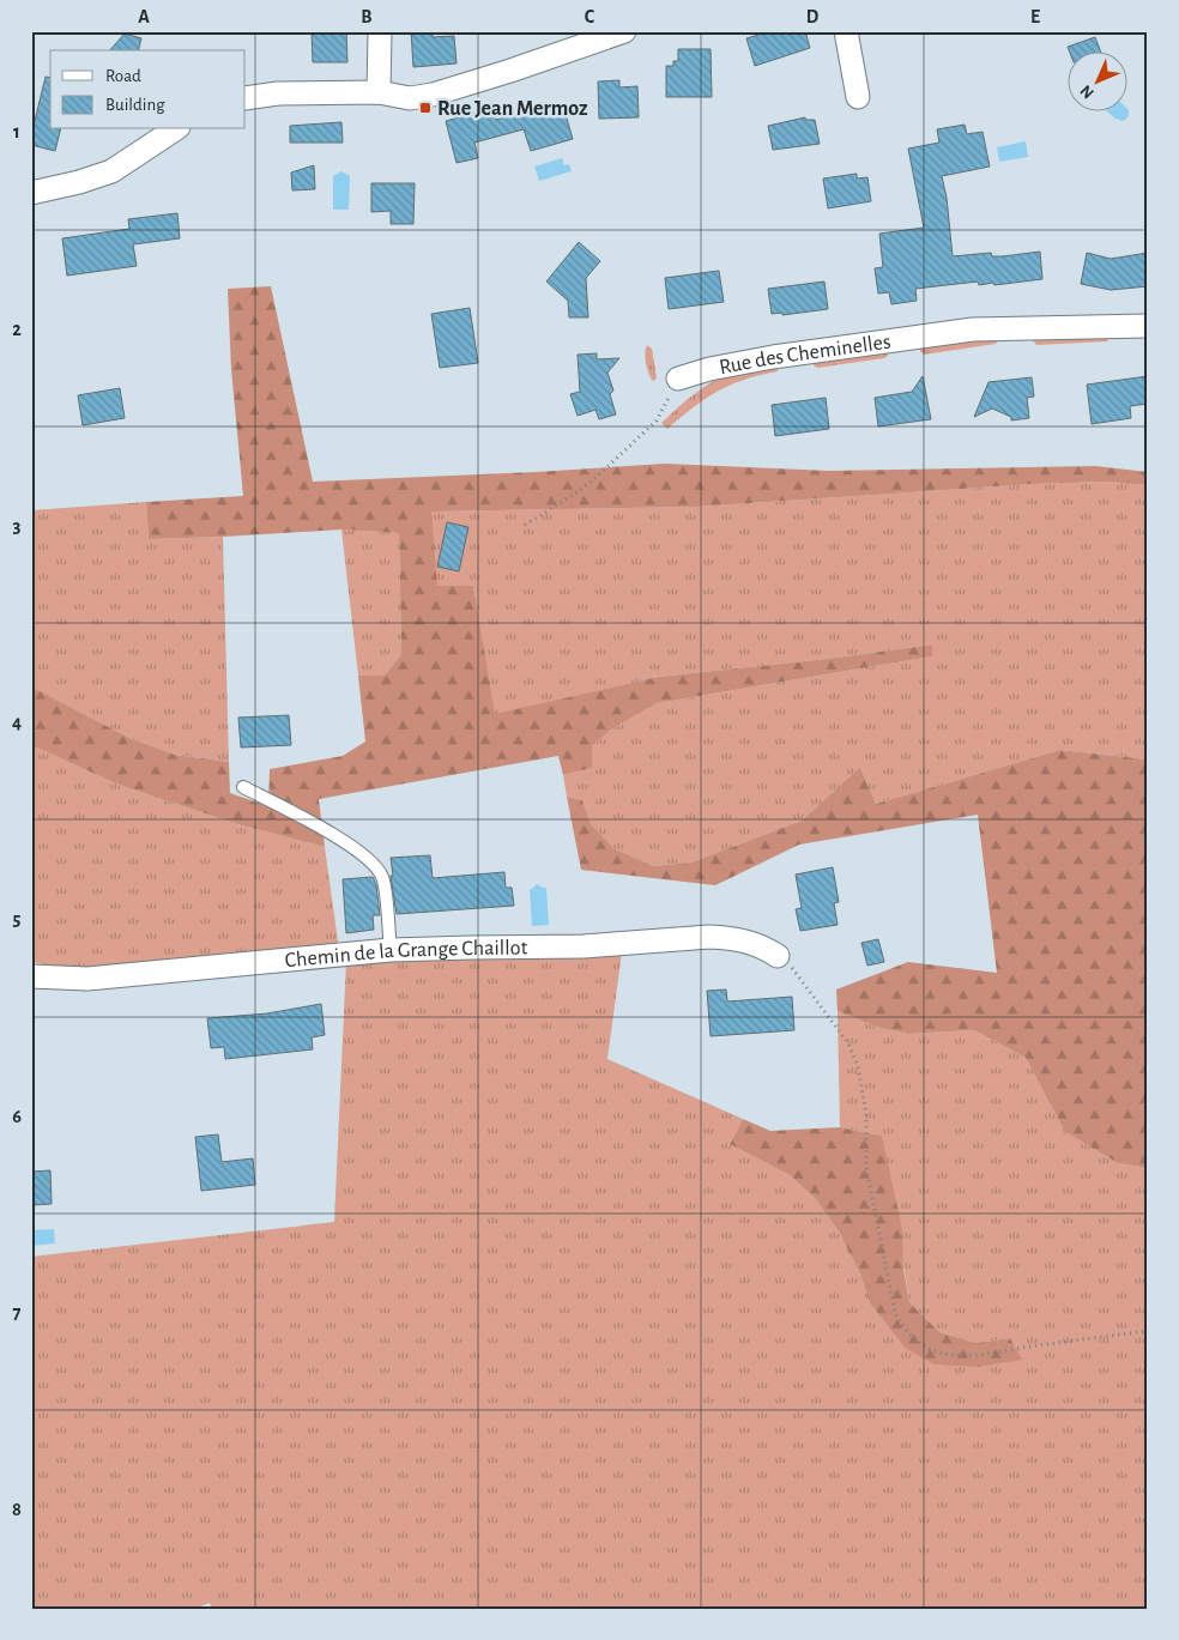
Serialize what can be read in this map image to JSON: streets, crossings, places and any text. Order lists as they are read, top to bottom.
{
  "streets": {
    "street": ["Rue des Cheminelles", "Chemin de la Grange Chaillot"]
  },
  "places": {
    "transit": ["Rue Jean Mermoz"]
  },
  "legend": ["Road", "Building"],
  "north": "bottom left",
  "grid": {
    "columns": [
      "A",
      "B",
      "C",
      "D",
      "E"
    ],
    "rows": [
      "1",
      "2",
      "3",
      "4",
      "5",
      "6",
      "7",
      "8"
    ]
  }
}
